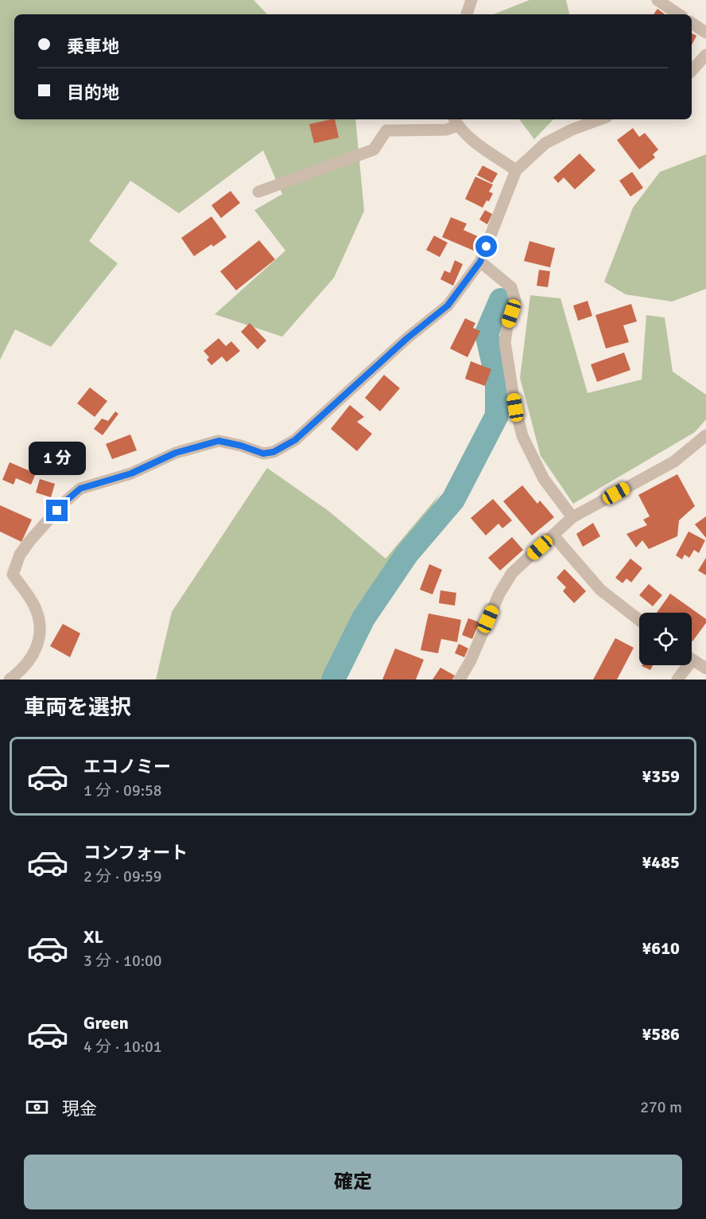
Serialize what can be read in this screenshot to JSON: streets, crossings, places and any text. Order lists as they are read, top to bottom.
{
  "page": {
    "banner": ["乗車地", "目的地"],
    "bubble": "1 分",
    "heading": "車両を選択",
    "list": [
      {
        "name": "エコノミー",
        "note": "1 分 · 09:58",
        "value": "¥359"
      },
      {
        "name": "コンフォート",
        "note": "2 分 · 09:59",
        "value": "¥485"
      },
      {
        "name": "XL",
        "note": "3 分 · 10:00",
        "value": "¥610"
      },
      {
        "name": "Green",
        "note": "4 分 · 10:01",
        "value": "¥586"
      }
    ],
    "pay": ["現金", "270 m"],
    "buttons": "確定"
  }
}
